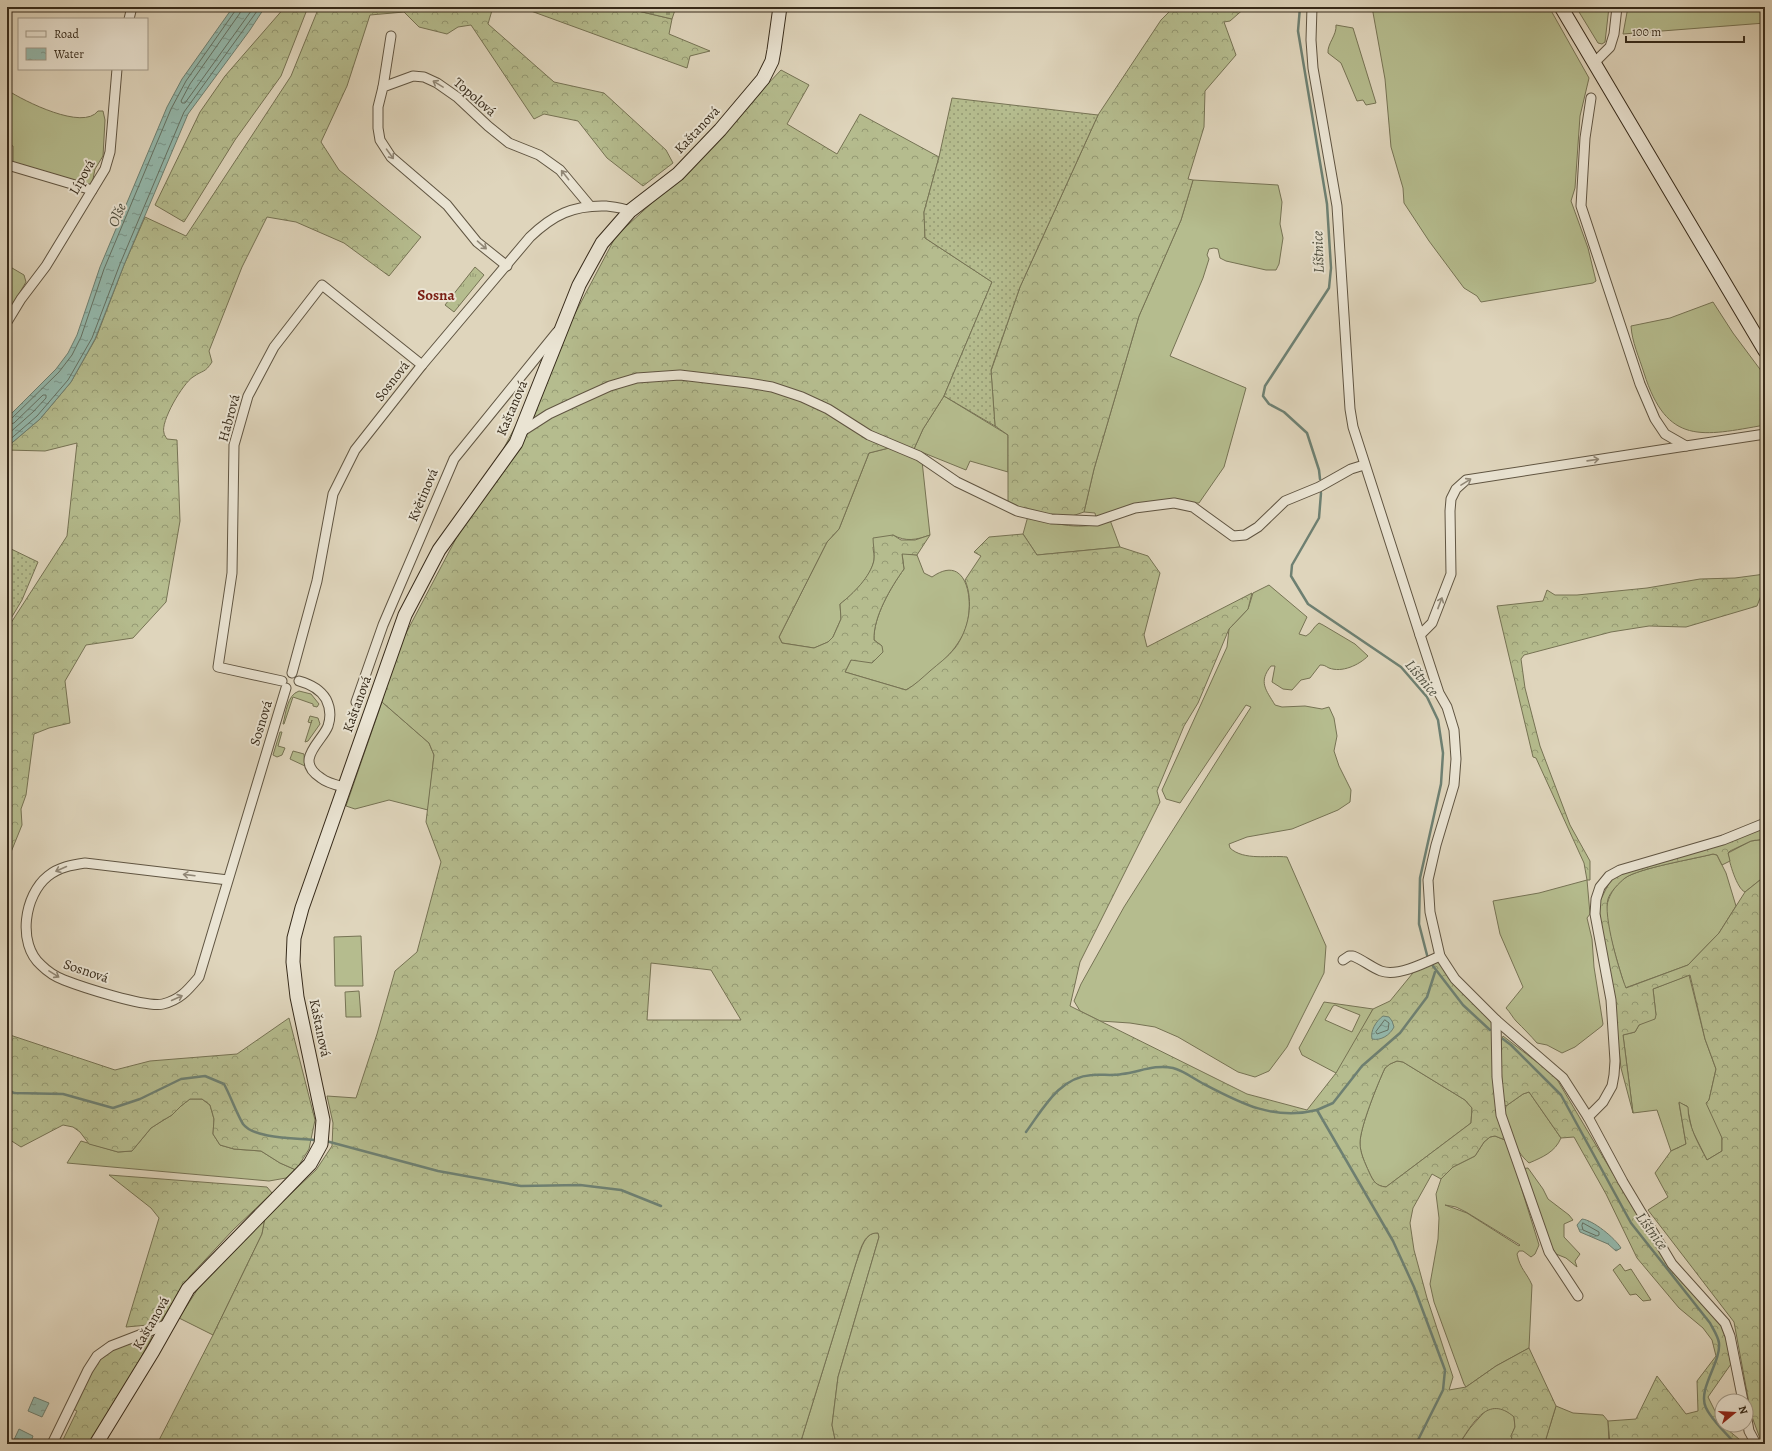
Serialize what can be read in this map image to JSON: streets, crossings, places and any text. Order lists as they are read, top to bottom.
{
  "streets": {
    "street": [
      "Topolová",
      "Kaštanová",
      "Lípová",
      "Sosnová",
      "Habrová",
      "Květinová"
    ]
  },
  "crossings": [
    ["Topolová", "Sosnová"],
    ["Kaštanová", "Sosnová"],
    ["Kaštanová", "Květinová"],
    ["Sosnová", "Habrová"]
  ],
  "one_way": ["Topolová"],
  "districts": ["Sosna"],
  "water": ["Olše", "Líštnice"],
  "legend": ["Road", "Water"],
  "scale_bar": "100 m",
  "north": "right"
}
